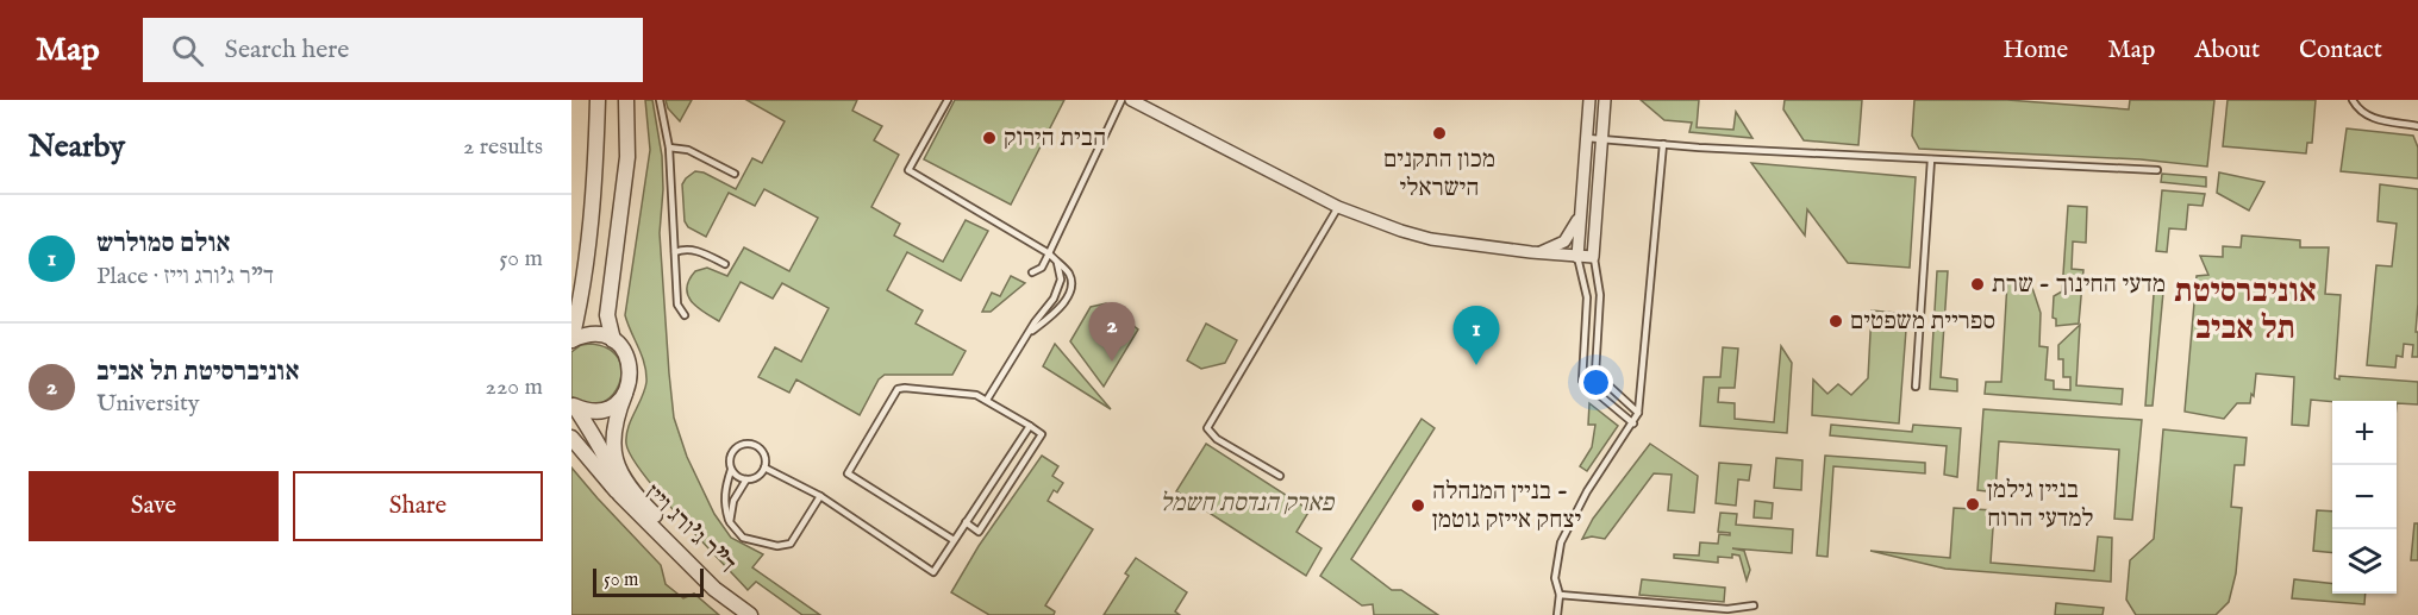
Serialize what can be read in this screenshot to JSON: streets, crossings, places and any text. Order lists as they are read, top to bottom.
{
  "streets": {
    "street": ["ד\"ר ג'ורג וייז"]
  },
  "districts": ["אוניברסיטת תל אביב"],
  "parks": ["פארק הנדסת חשמל"],
  "places": [
    "מכון התקנים הישראלי",
    "הבית הירוק",
    "מדעי החינוך - שרת",
    "ספריית משפטים",
    "בניין גילמן למדעי הרוח",
    "בניין המנהלה - יצחק אייזק גוטמן"
  ],
  "scale_bar": "50 m",
  "page": {
    "header": "Map",
    "search": "Search here",
    "nav": [
      "Home",
      "Map",
      "About",
      "Contact"
    ],
    "heading": ["Nearby", "2 results"],
    "list": [
      {
        "mark": "1",
        "name": "אולם סמולרש",
        "note": "Place · ד\"ר ג'ורג וייז",
        "value": "50 m"
      },
      {
        "mark": "2",
        "name": "אוניברסיטת תל אביב",
        "note": "University",
        "value": "220 m"
      }
    ],
    "pins": ["2", "1"],
    "map_buttons": ["+", "−"],
    "buttons": ["Save", "Share"],
    "scale": "50 m"
  }
}
